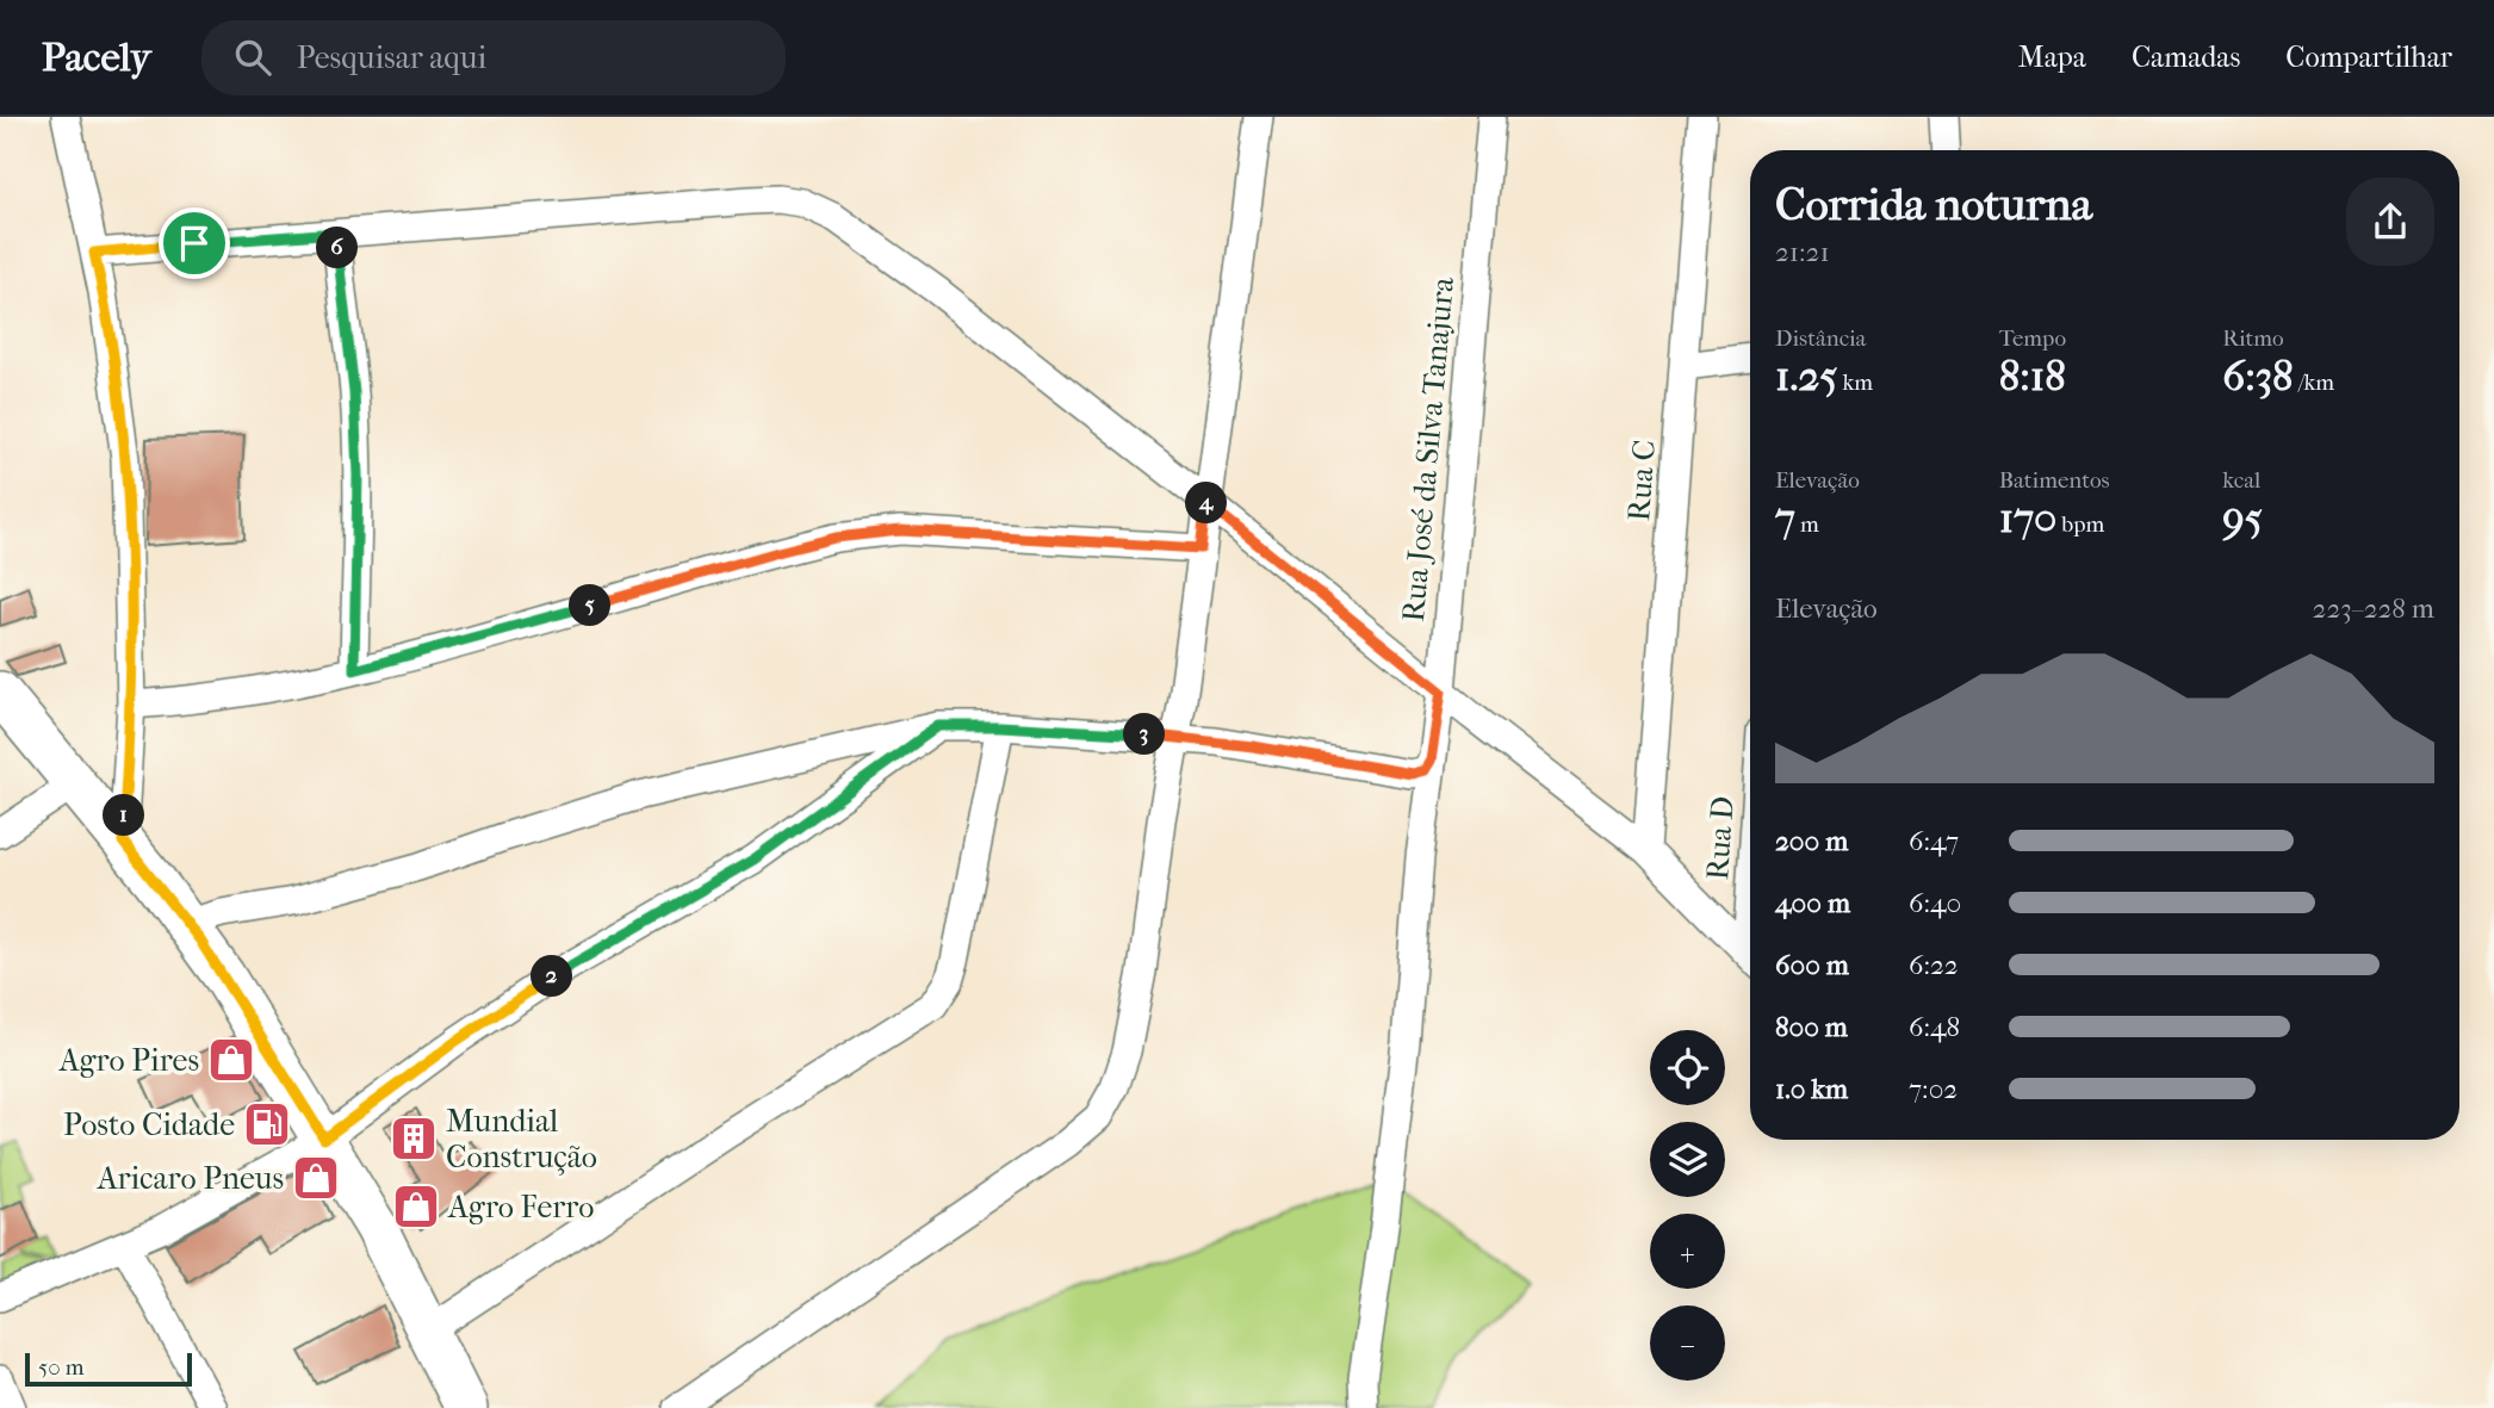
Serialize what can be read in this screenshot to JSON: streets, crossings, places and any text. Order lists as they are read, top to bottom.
{
  "streets": {
    "street": ["Rua José da Silva Tanajura", "Rua C"]
  },
  "places": {
    "shop": ["Agro Pires", "Aricaro Pneus", "Agro Ferro"],
    "fuel station": ["Posto Cidade"],
    "building": ["Mundial Construção"]
  },
  "scale_bar": "50 m",
  "page": {
    "header": "Pacely",
    "search": "Pesquisar aqui",
    "nav": ["Mapa", "Camadas", "Compartilhar"],
    "heading": ["Corrida noturna", "21:21"],
    "pins": [
      "6",
      "4",
      "5",
      "3",
      "1",
      "2"
    ],
    "stats": [
      ["Distância", "1.25 km"],
      ["Tempo", "8:18"],
      ["Ritmo", "6:38 /km"],
      ["Elevação", "7 m"],
      ["Batimentos", "170 bpm"],
      ["kcal", "95"]
    ],
    "chart": ["Elevação", "223–228 m"],
    "list": [
      {
        "name": "200 m",
        "note": "6:47"
      },
      {
        "name": "400 m",
        "note": "6:40"
      },
      {
        "name": "600 m",
        "note": "6:22"
      },
      {
        "name": "800 m",
        "note": "6:48"
      },
      {
        "name": "1.0 km",
        "note": "7:02"
      }
    ],
    "map_buttons": ["+", "−"],
    "scale": "50 m"
  }
}
